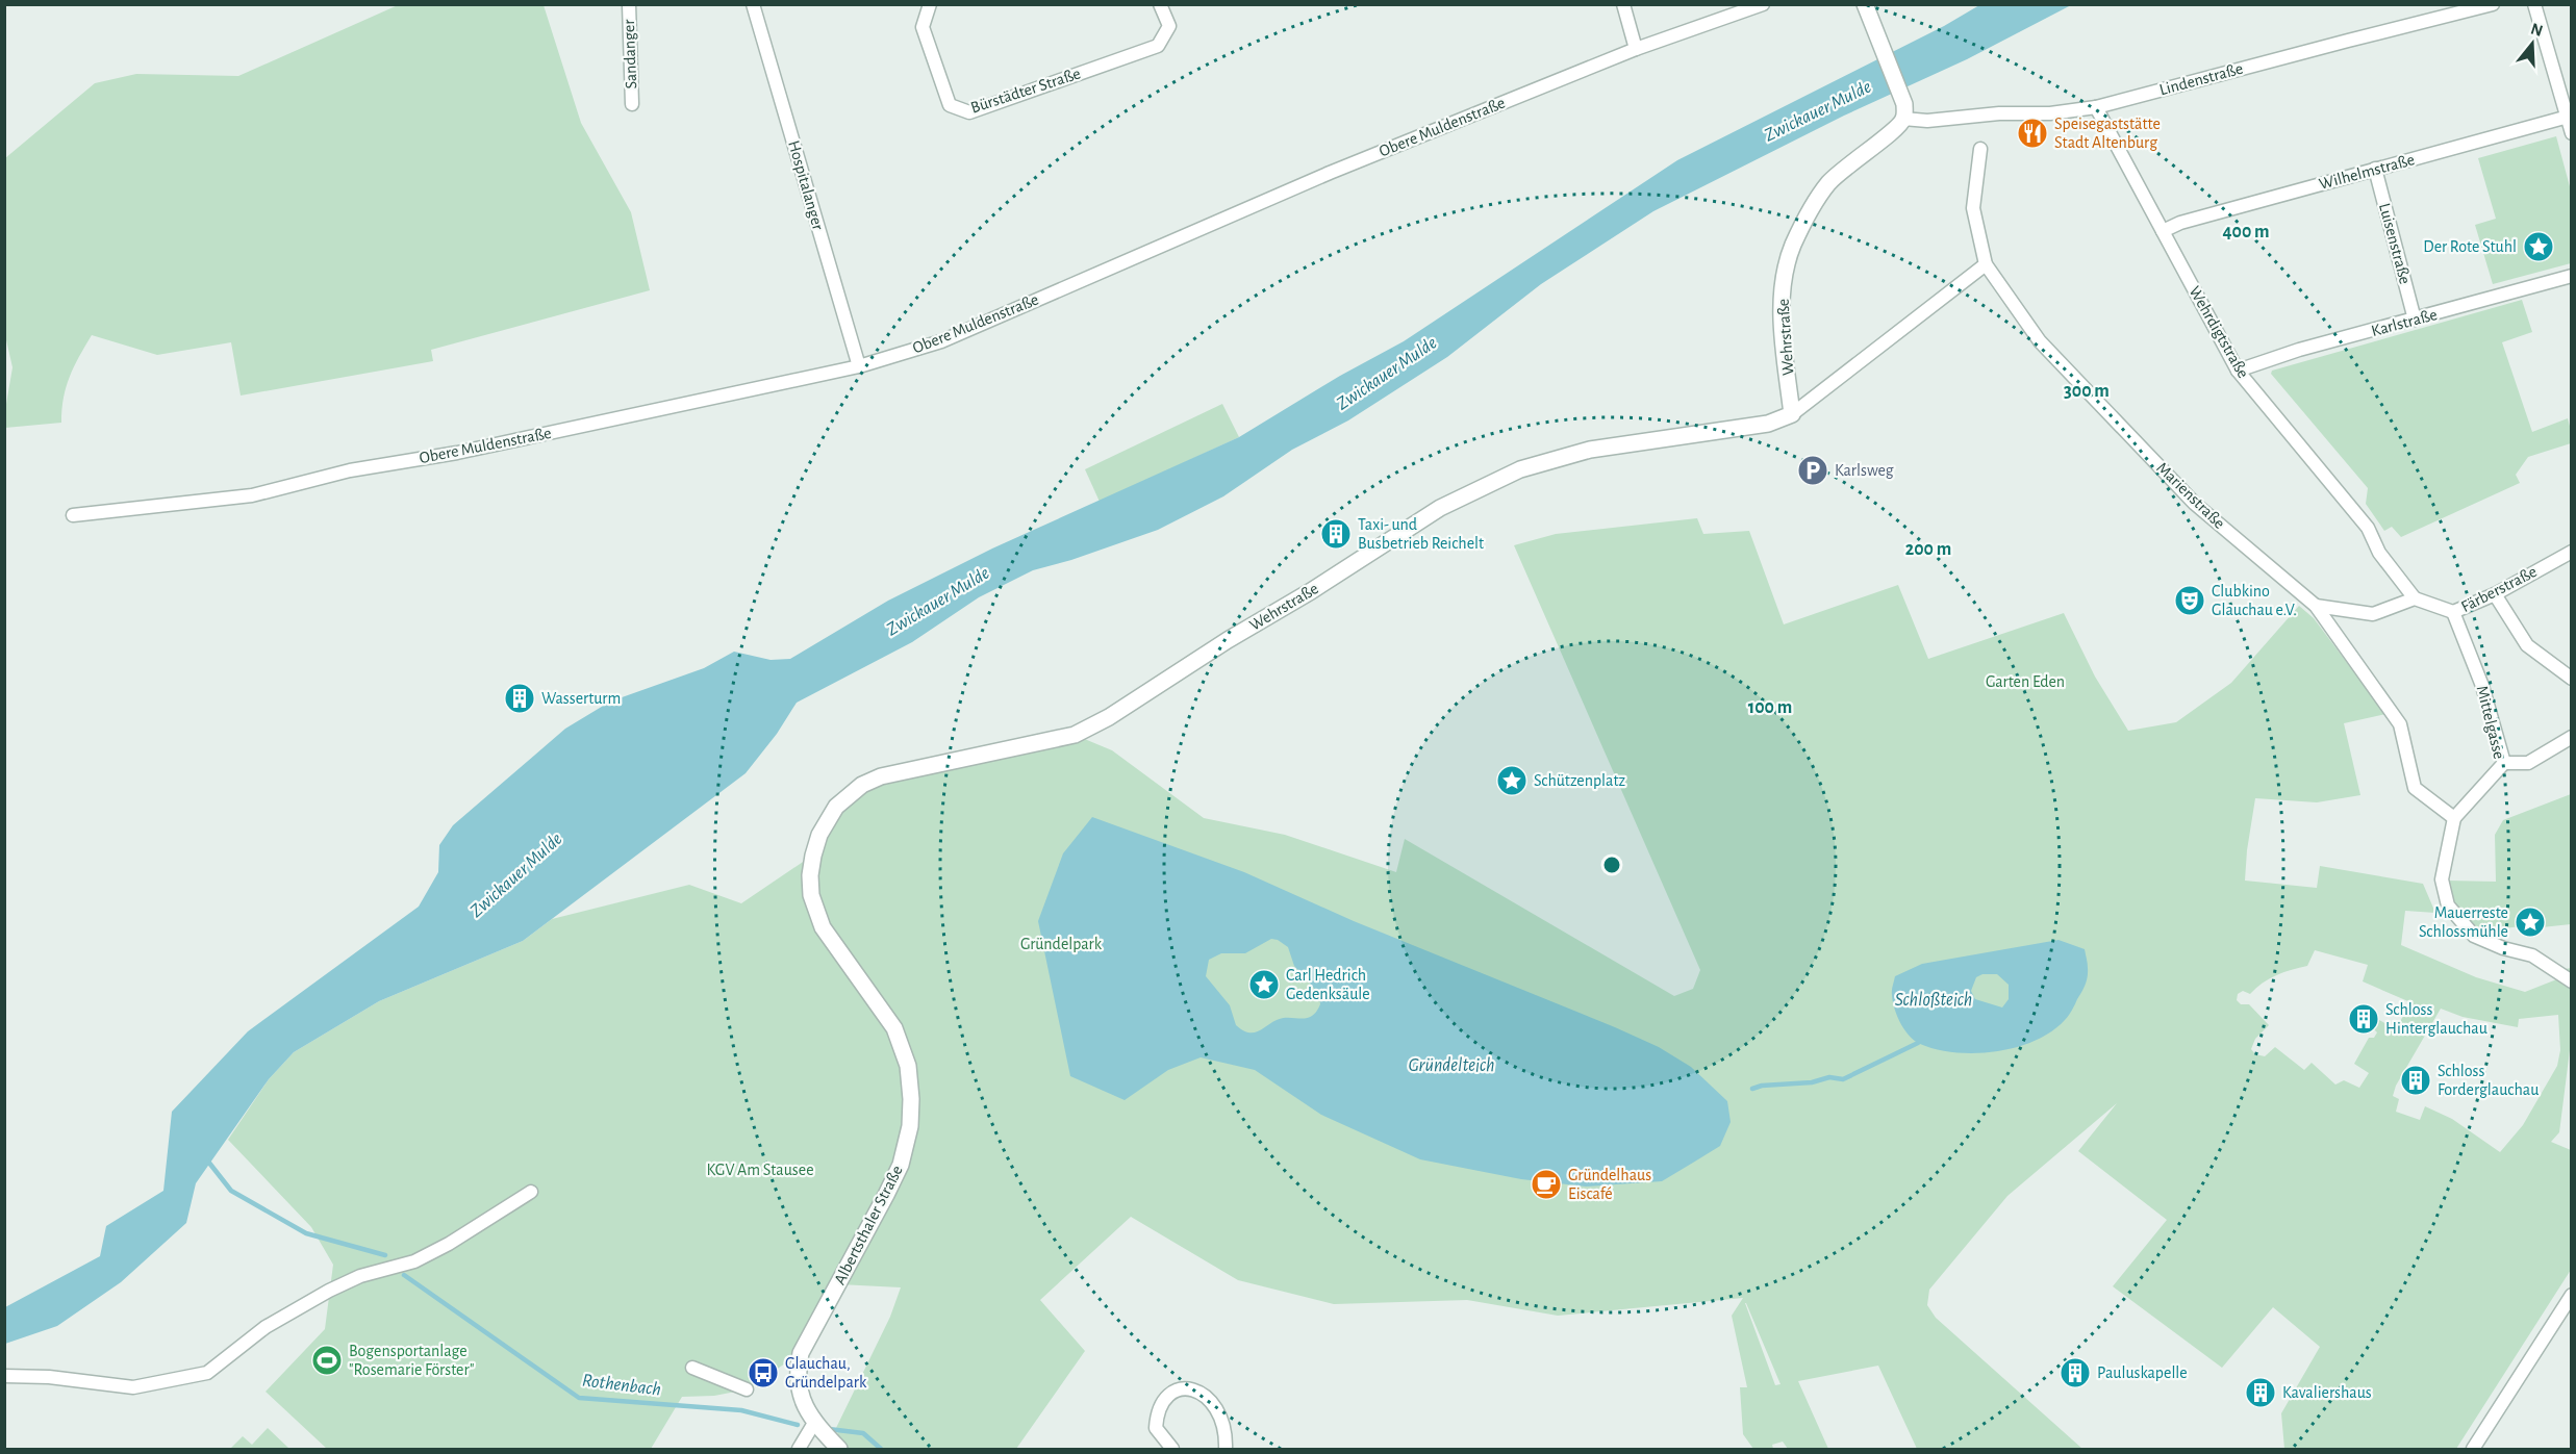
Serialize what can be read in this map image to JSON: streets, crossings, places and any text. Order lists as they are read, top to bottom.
{
  "streets": {
    "street": [
      "Sandanger",
      "Lindenstraße",
      "Bürstädter Straße",
      "Obere Muldenstraße",
      "Wilhelmstraße",
      "Hospitalanger",
      "Luisenstraße",
      "Karlstraße",
      "Wehrdigtstraße",
      "Wehrstraße",
      "Marienstraße",
      "Färberstraße",
      "Mittelgasse",
      "Albertsthaler Straße"
    ]
  },
  "crossings": [
    ["Lindenstraße", "Wehrdigtstraße"],
    ["Lindenstraße", "Wehrstraße"],
    ["Obere Muldenstraße", "Hospitalanger"],
    ["Wilhelmstraße", "Luisenstraße"],
    ["Wilhelmstraße", "Wehrdigtstraße"],
    ["Luisenstraße", "Karlstraße"],
    ["Karlstraße", "Wehrdigtstraße"],
    ["Wehrdigtstraße", "Färberstraße"],
    ["Wehrstraße", "Marienstraße"],
    ["Wehrstraße", "Albertsthaler Straße"],
    ["Marienstraße", "Mittelgasse"],
    ["Färberstraße", "Mittelgasse"]
  ],
  "water": [
    "Zwickauer Mulde",
    "Schloßteich",
    "Gründelteich",
    "Rothenbach"
  ],
  "parks": ["Garten Eden", "Gründelpark", "KGV Am Stausee"],
  "places": {
    "restaurant": ["Speisegaststätte Stadt Altenburg"],
    "place": [
      "Der Rote Stuhl",
      "Schützenplatz",
      "Mauerreste Schlossmühle",
      "Carl Hedrich Gedenksäule"
    ],
    "parking": ["Karlsweg"],
    "building": [
      "Taxi- und Busbetrieb Reichelt",
      "Wasserturm",
      "Schloss Hinterglauchau",
      "Schloss Forderglauchau",
      "Pauluskapelle",
      "Kavaliershaus"
    ],
    "theatre": ["Clubkino Glauchau e.V."],
    "cafe": ["Gründelhaus Eiscafé"],
    "sports": ["Bogensportanlage \"Rosemarie Förster\""],
    "bus stop": ["Glauchau, Gründelpark"]
  },
  "north": "top",
  "rings": [
    "400 m",
    "300 m",
    "200 m",
    "100 m"
  ]
}
